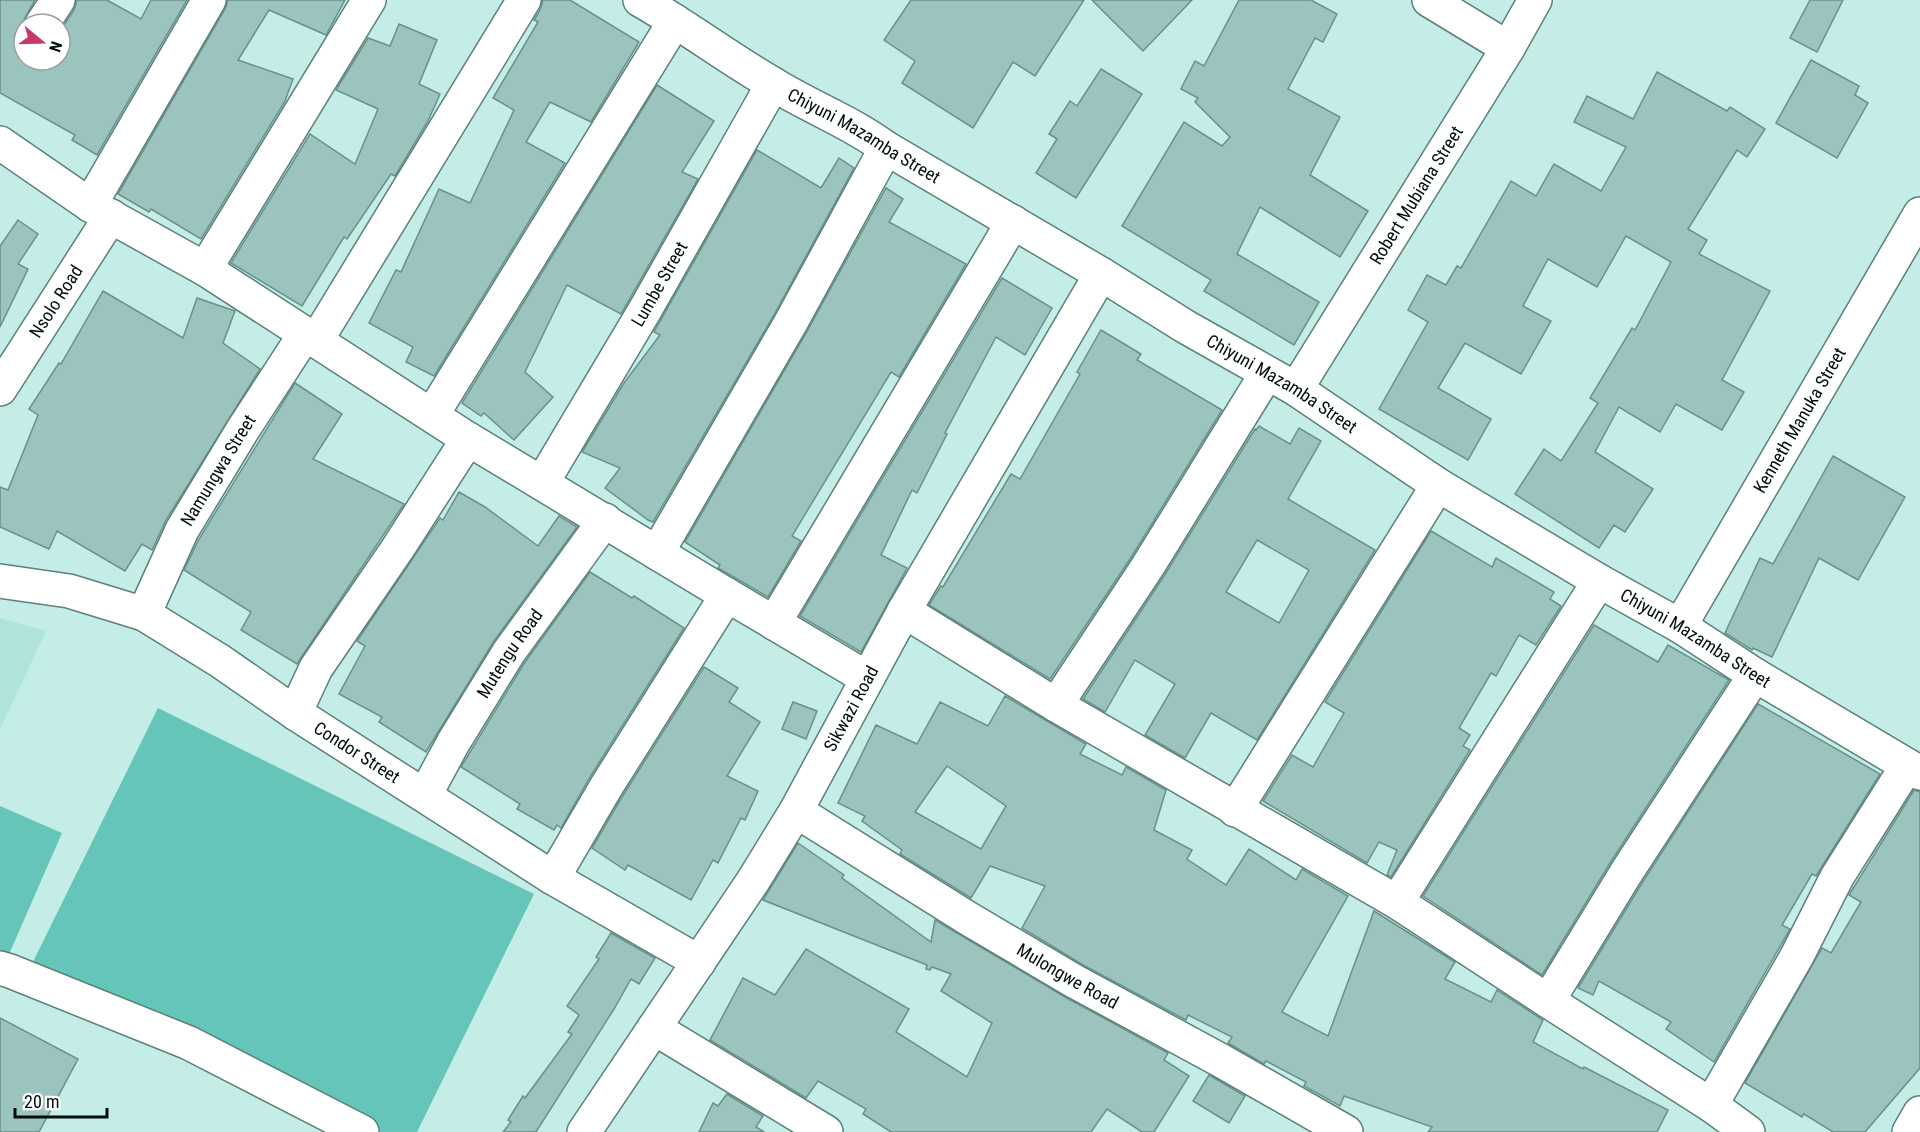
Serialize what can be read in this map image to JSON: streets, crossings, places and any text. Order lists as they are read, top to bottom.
{
  "streets": {
    "street": [
      "Chiyuni Mazamba Street",
      "Robert Mubiana Street",
      "Lumbe Street",
      "Nsolo Road",
      "Kenneth Manuka Street",
      "Namungwa Street",
      "Mutengu Road",
      "Sikwazi Road",
      "Condor Street",
      "Mulongwe Road"
    ]
  },
  "crossings": [
    ["Chiyuni Mazamba Street", "Robert Mubiana Street"],
    ["Chiyuni Mazamba Street", "Lumbe Street"],
    ["Chiyuni Mazamba Street", "Kenneth Manuka Street"],
    ["Chiyuni Mazamba Street", "Sikwazi Road"],
    ["Namungwa Street", "Condor Street"],
    ["Mutengu Road", "Condor Street"],
    ["Sikwazi Road", "Condor Street"],
    ["Sikwazi Road", "Mulongwe Road"]
  ],
  "scale_bar": "20 m",
  "north": "right"
}
